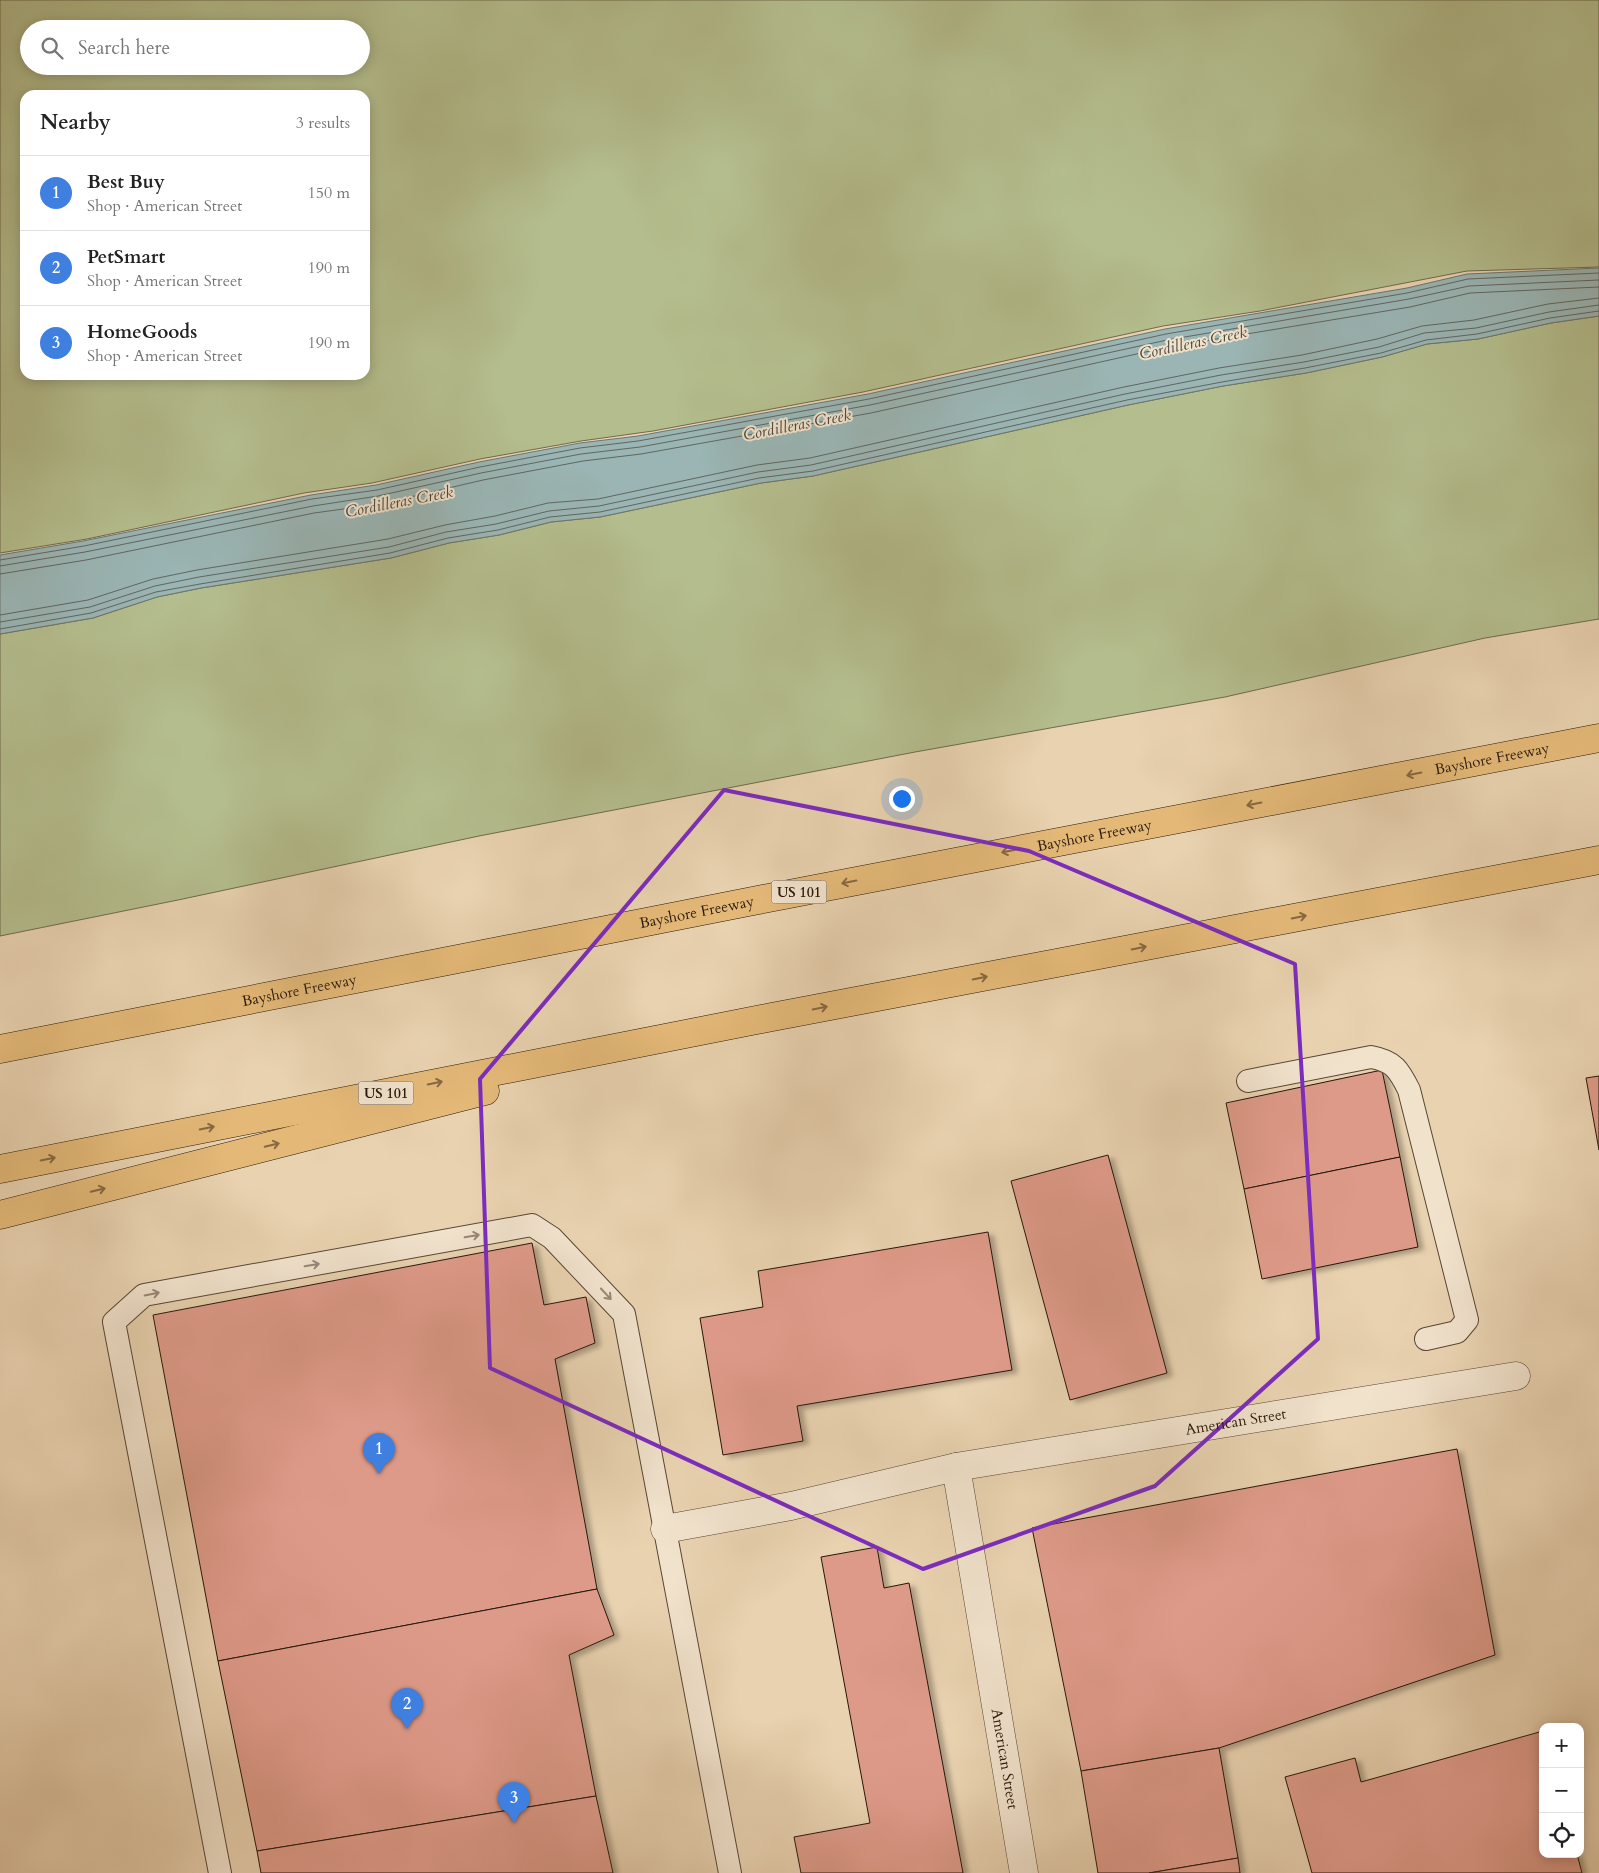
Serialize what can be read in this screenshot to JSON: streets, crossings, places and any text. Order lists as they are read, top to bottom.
{
  "streets": {
    "highway": ["Bayshore Freeway", "US 101"],
    "street": ["American Street"]
  },
  "water": ["Cordilleras Creek"],
  "page": {
    "search": "Search here",
    "heading": ["Nearby", "3 results"],
    "list": [
      {
        "mark": "1",
        "name": "Best Buy",
        "note": "Shop · American Street",
        "value": "150 m"
      },
      {
        "mark": "2",
        "name": "PetSmart",
        "note": "Shop · American Street",
        "value": "190 m"
      },
      {
        "mark": "3",
        "name": "HomeGoods",
        "note": "Shop · American Street",
        "value": "190 m"
      }
    ],
    "pins": ["1", "2", "3"],
    "map_buttons": ["+", "−"]
  }
}
